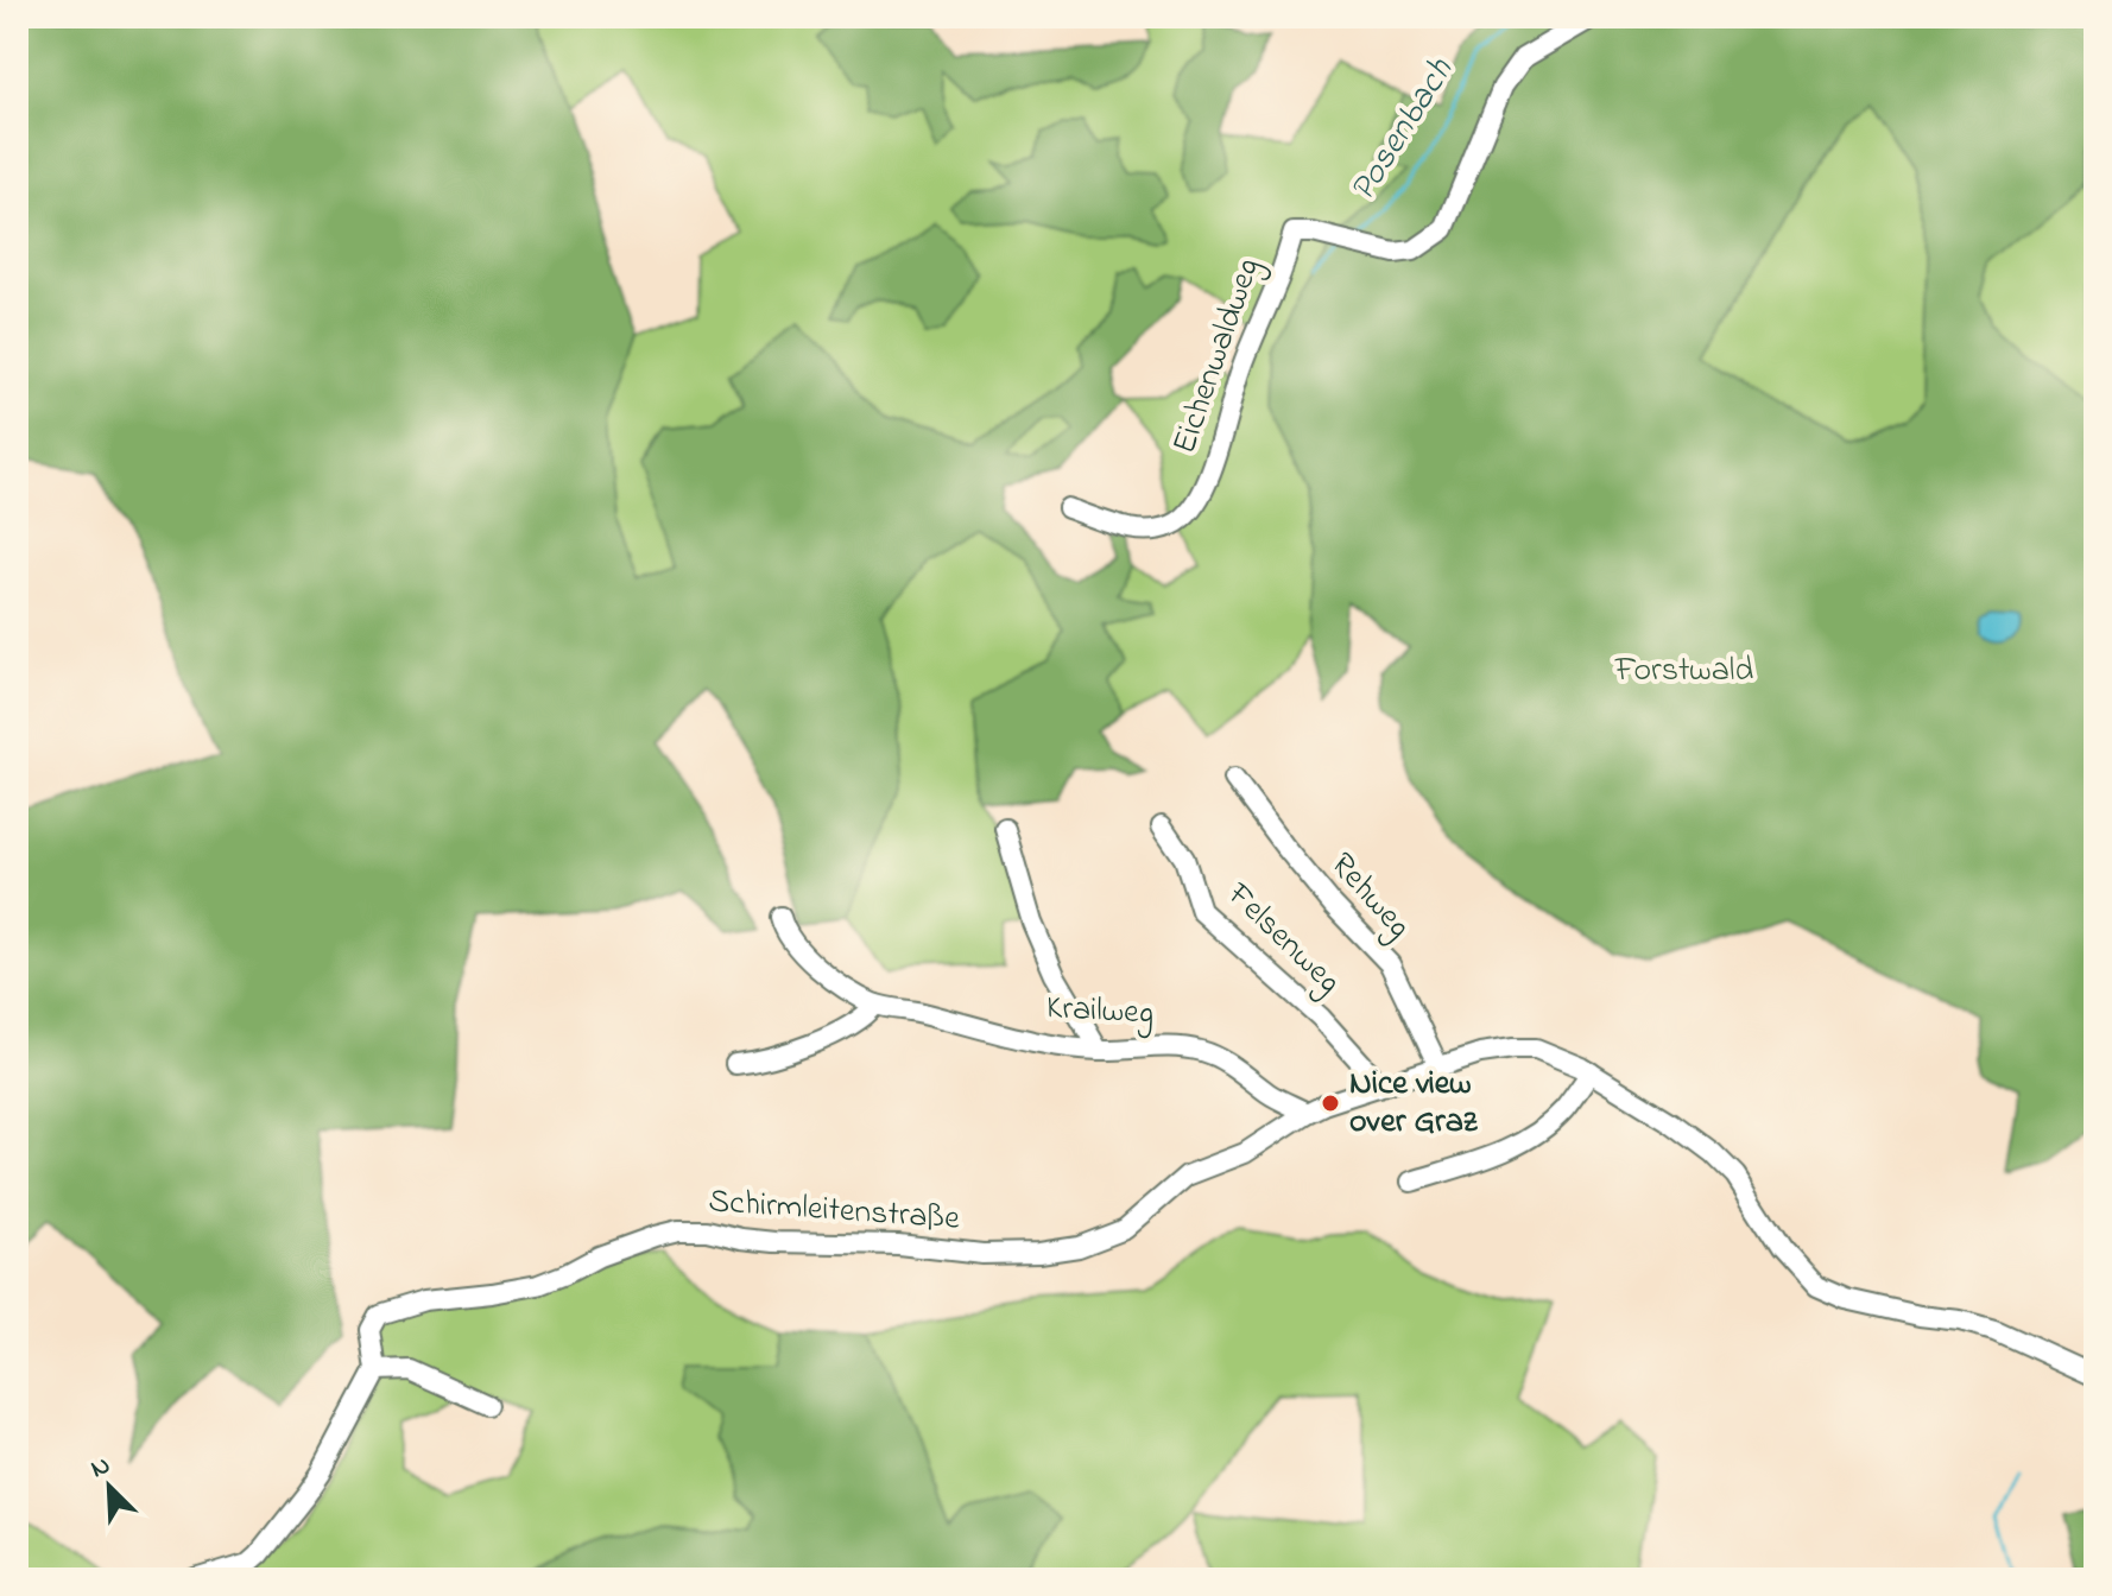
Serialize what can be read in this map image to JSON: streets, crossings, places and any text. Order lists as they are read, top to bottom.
{
  "streets": {
    "street": [
      "Eichenwaldweg",
      "Rehweg",
      "Felsenweg",
      "Krailweg",
      "Schirmleitenstraße"
    ]
  },
  "crossings": [
    ["Rehweg", "Schirmleitenstraße"],
    ["Felsenweg", "Schirmleitenstraße"],
    ["Krailweg", "Schirmleitenstraße"]
  ],
  "water": ["Posenbach"],
  "parks": ["Forstwald"],
  "places": ["Nice view over Graz"],
  "north": "top left"
}
